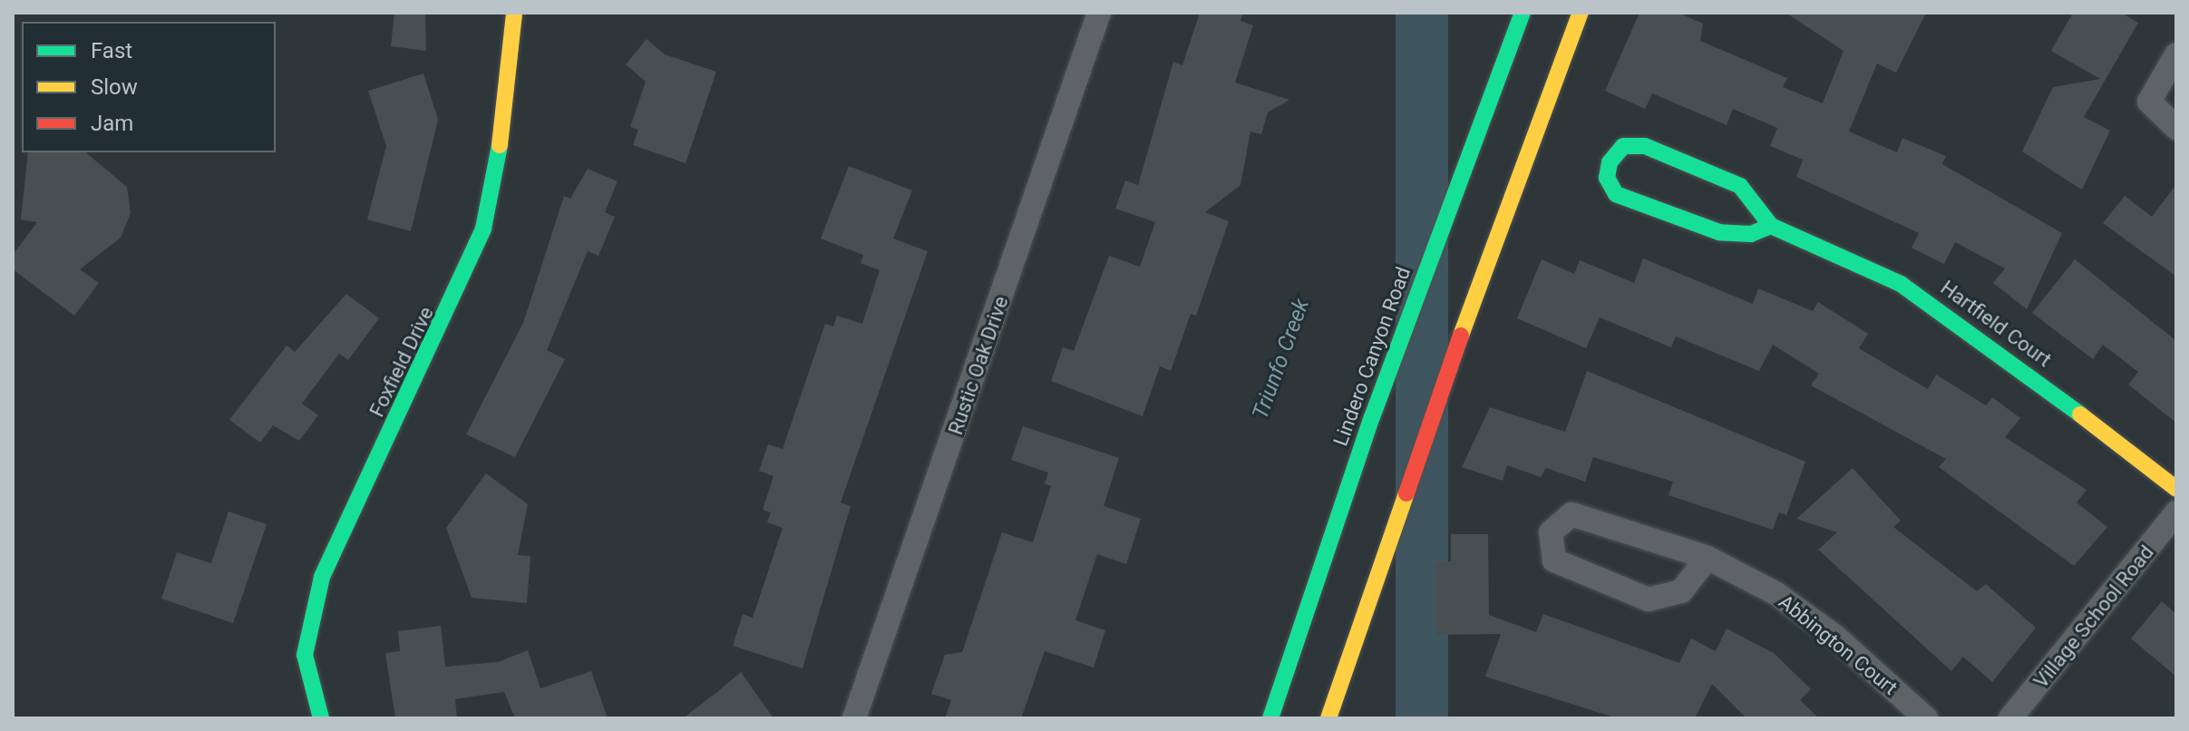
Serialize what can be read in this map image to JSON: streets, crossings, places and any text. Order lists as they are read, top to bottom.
{
  "streets": {
    "street": [
      "Hartfield Court",
      "Lindero Canyon Road",
      "Foxfield Drive",
      "Rustic Oak Drive",
      "Village School Road",
      "Abbington Court"
    ]
  },
  "water": ["Triunfo Creek"],
  "legend": ["Fast", "Slow", "Jam"]
}
